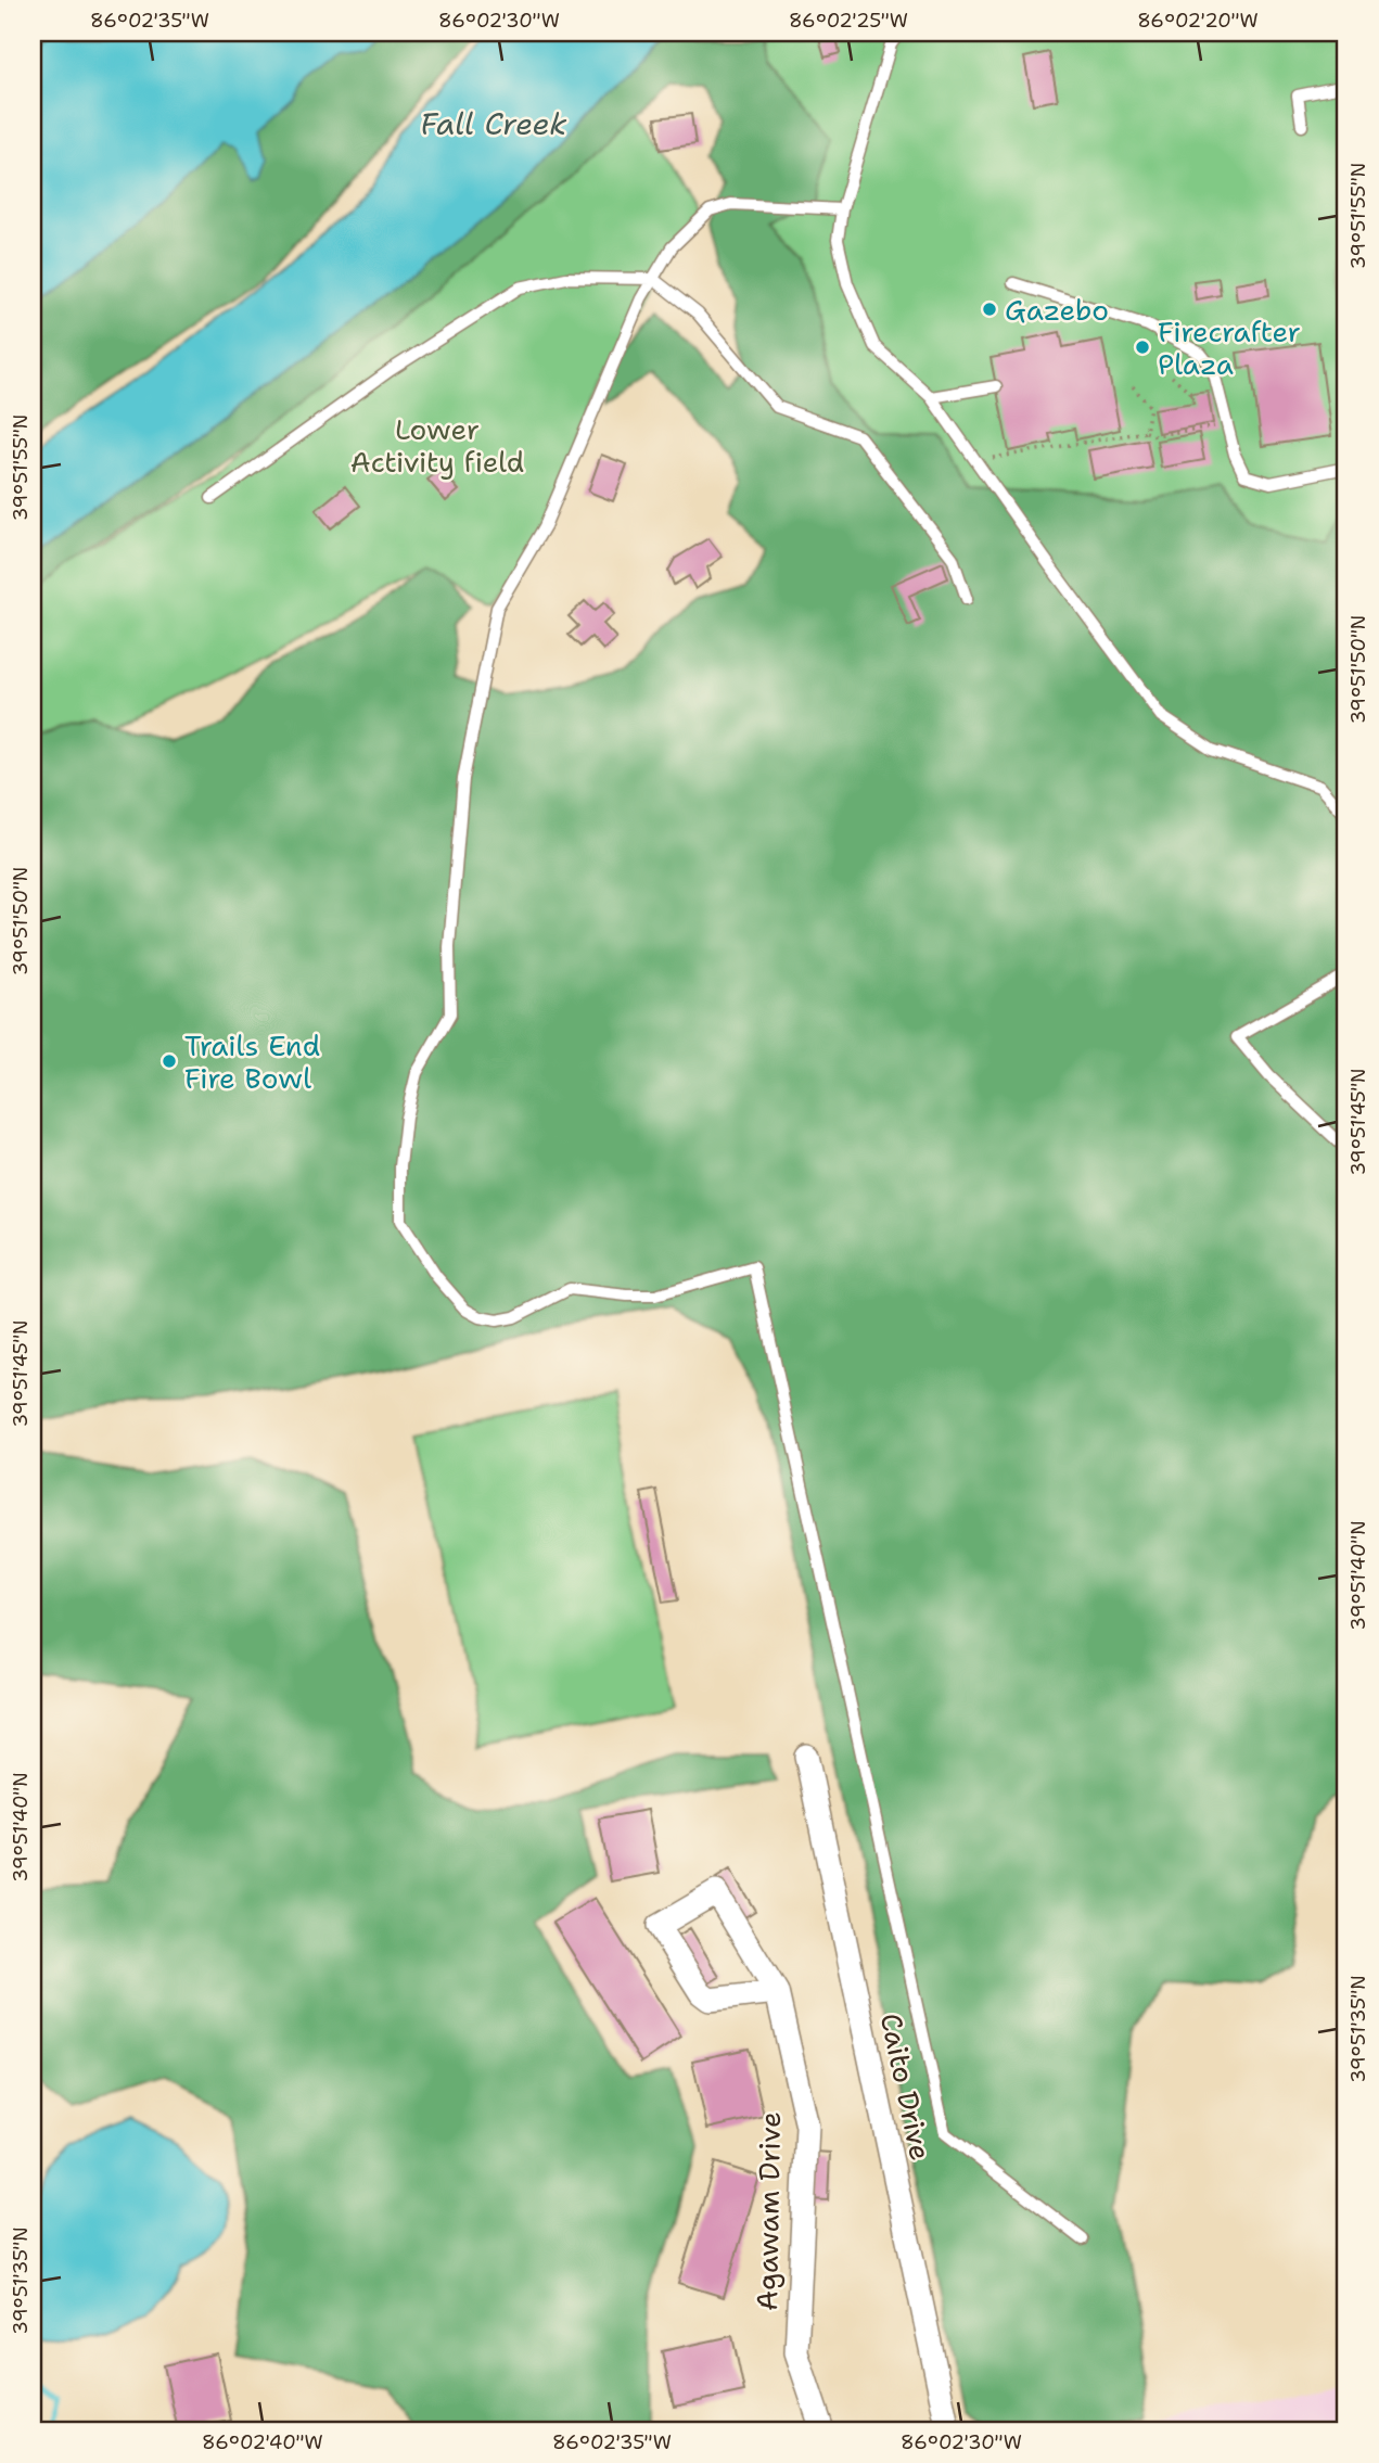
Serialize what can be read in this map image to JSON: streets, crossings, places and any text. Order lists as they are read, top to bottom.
{
  "streets": {
    "street": ["Caito Drive", "Agawam Drive"]
  },
  "water": ["Fall Creek"],
  "parks": ["Lower Activity field"],
  "places": ["Gazebo", "Firecrafter Plaza", "Trails End Fire Bowl"],
  "coordinates": [
    "86°02'35\"W",
    "86°02'30\"W",
    "86°02'25\"W",
    "86°02'20\"W",
    "39°51'55\"N",
    "39°51'50\"N",
    "39°51'45\"N",
    "39°51'40\"N",
    "39°51'35\"N",
    "86°02'40\"W"
  ]
}
